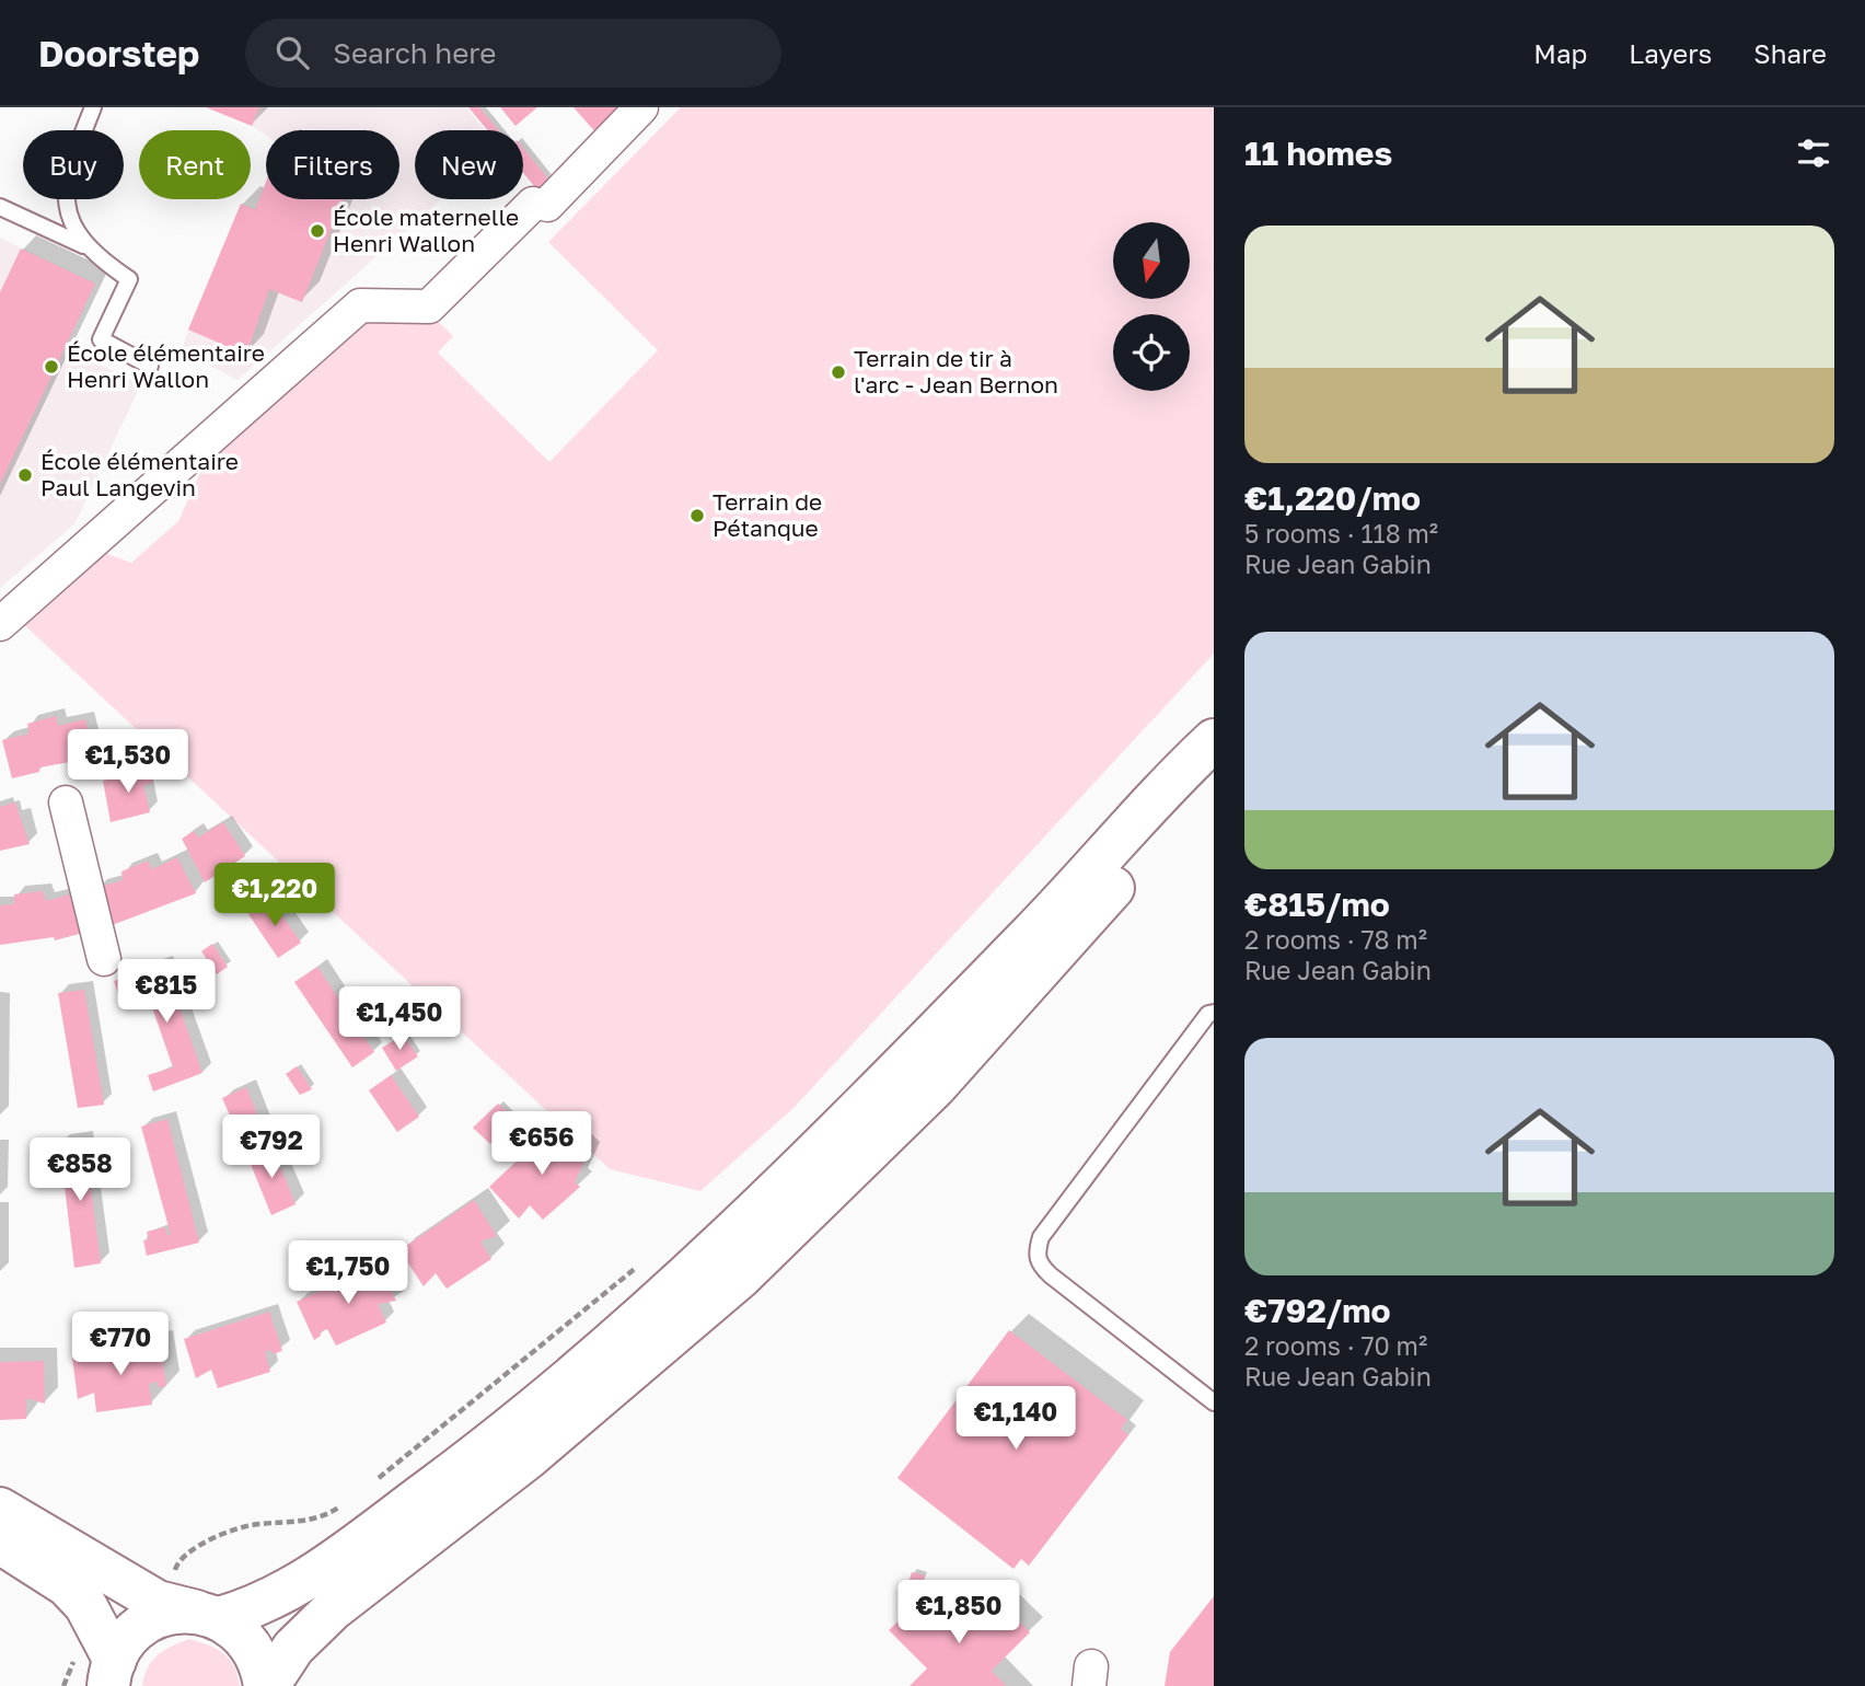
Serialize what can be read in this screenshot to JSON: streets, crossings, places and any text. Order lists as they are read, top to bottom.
{
  "places": [
    "École maternelle Henri Wallon",
    "École élémentaire Henri Wallon",
    "Terrain de tir à l'arc - Jean Bernon",
    "École élémentaire Paul Langevin",
    "Terrain de Pétanque"
  ],
  "north": "bottom",
  "page": {
    "header": "Doorstep",
    "search": "Search here",
    "nav": ["Map", "Layers", "Share"],
    "heading": "11 homes",
    "chip": [
      "Buy",
      "Rent",
      "Filters",
      "New"
    ],
    "list": [
      {
        "name": "€1,220/mo",
        "note": "5 rooms · 118 m² · Rue Jean Gabin"
      },
      {
        "name": "€815/mo",
        "note": "2 rooms · 78 m² · Rue Jean Gabin"
      },
      {
        "name": "€792/mo",
        "note": "2 rooms · 70 m² · Rue Jean Gabin"
      }
    ],
    "price": [
      "€1,530",
      "€1,220",
      "€815",
      "€1,450",
      "€656",
      "€792",
      "€858",
      "€1,750",
      "€770",
      "€1,140",
      "€1,850"
    ]
  }
}
